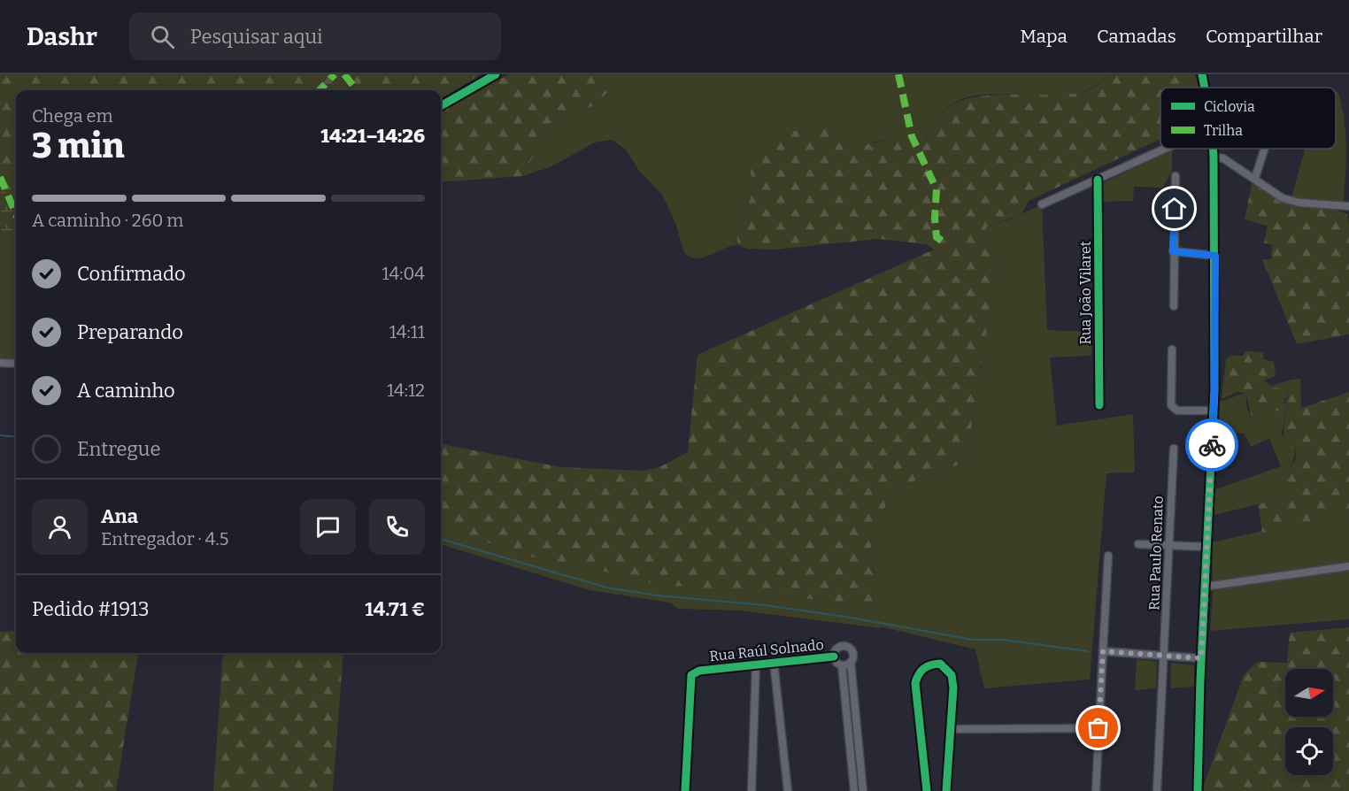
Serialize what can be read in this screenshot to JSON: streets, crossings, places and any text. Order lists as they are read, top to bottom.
{
  "streets": {
    "street": ["Rua João Vilaret", "Rua Paulo Renato", "Rua Raúl Solnado"]
  },
  "legend": ["Ciclovia", "Trilha"],
  "north": "right",
  "page": {
    "header": "Dashr",
    "search": "Pesquisar aqui",
    "nav": ["Mapa", "Camadas", "Compartilhar"],
    "heading": ["3 min", "Chega em", "14:21–14:26"],
    "panel": [
      "Ana",
      "Entregador · 4.5",
      "Pedido #1913",
      "14.71 €"
    ],
    "bar": "A caminho · 260 m",
    "list": [
      ["Confirmado", "14:04"],
      ["Preparando", "14:11"],
      ["A caminho", "14:12"],
      "Entregue"
    ]
  }
}
